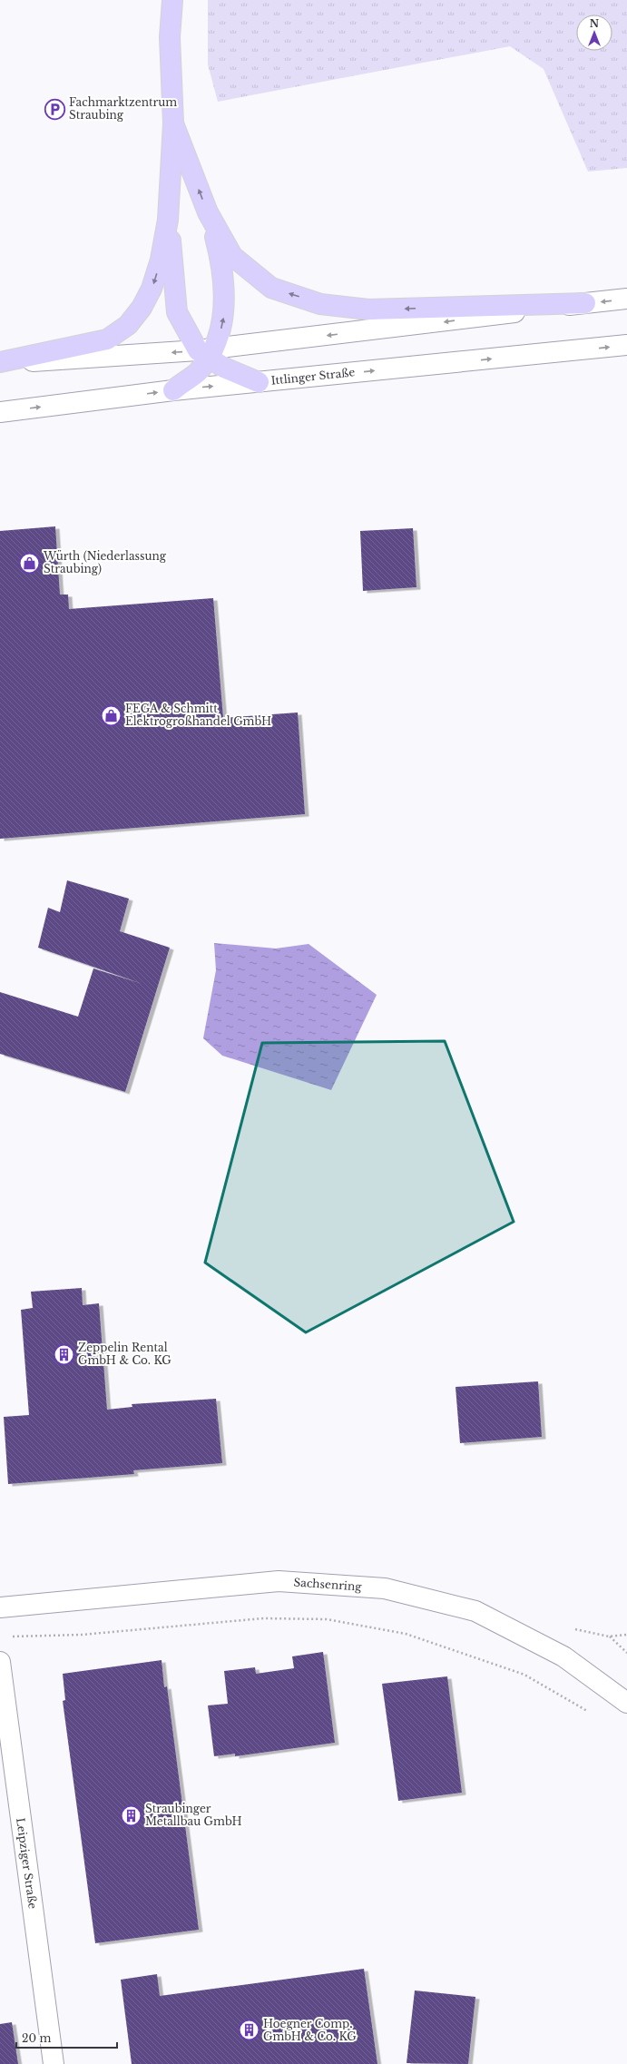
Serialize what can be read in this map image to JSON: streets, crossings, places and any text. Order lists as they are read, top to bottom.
{
  "streets": {
    "street": ["Ittlinger Straße", "Sachsenring", "Leipziger Straße"]
  },
  "places": {
    "parking": ["Fachmarktzentrum Straubing"],
    "shop": ["Würth (Niederlassung Straubing)", "FEGA & Schmitt Elektrogroßhandel GmbH"],
    "building": ["Zeppelin Rental GmbH & Co. KG", "Straubinger Metallbau GmbH", "Hoegner Comp. GmbH & Co. KG"]
  },
  "scale_bar": "20 m",
  "north": "top"
}
